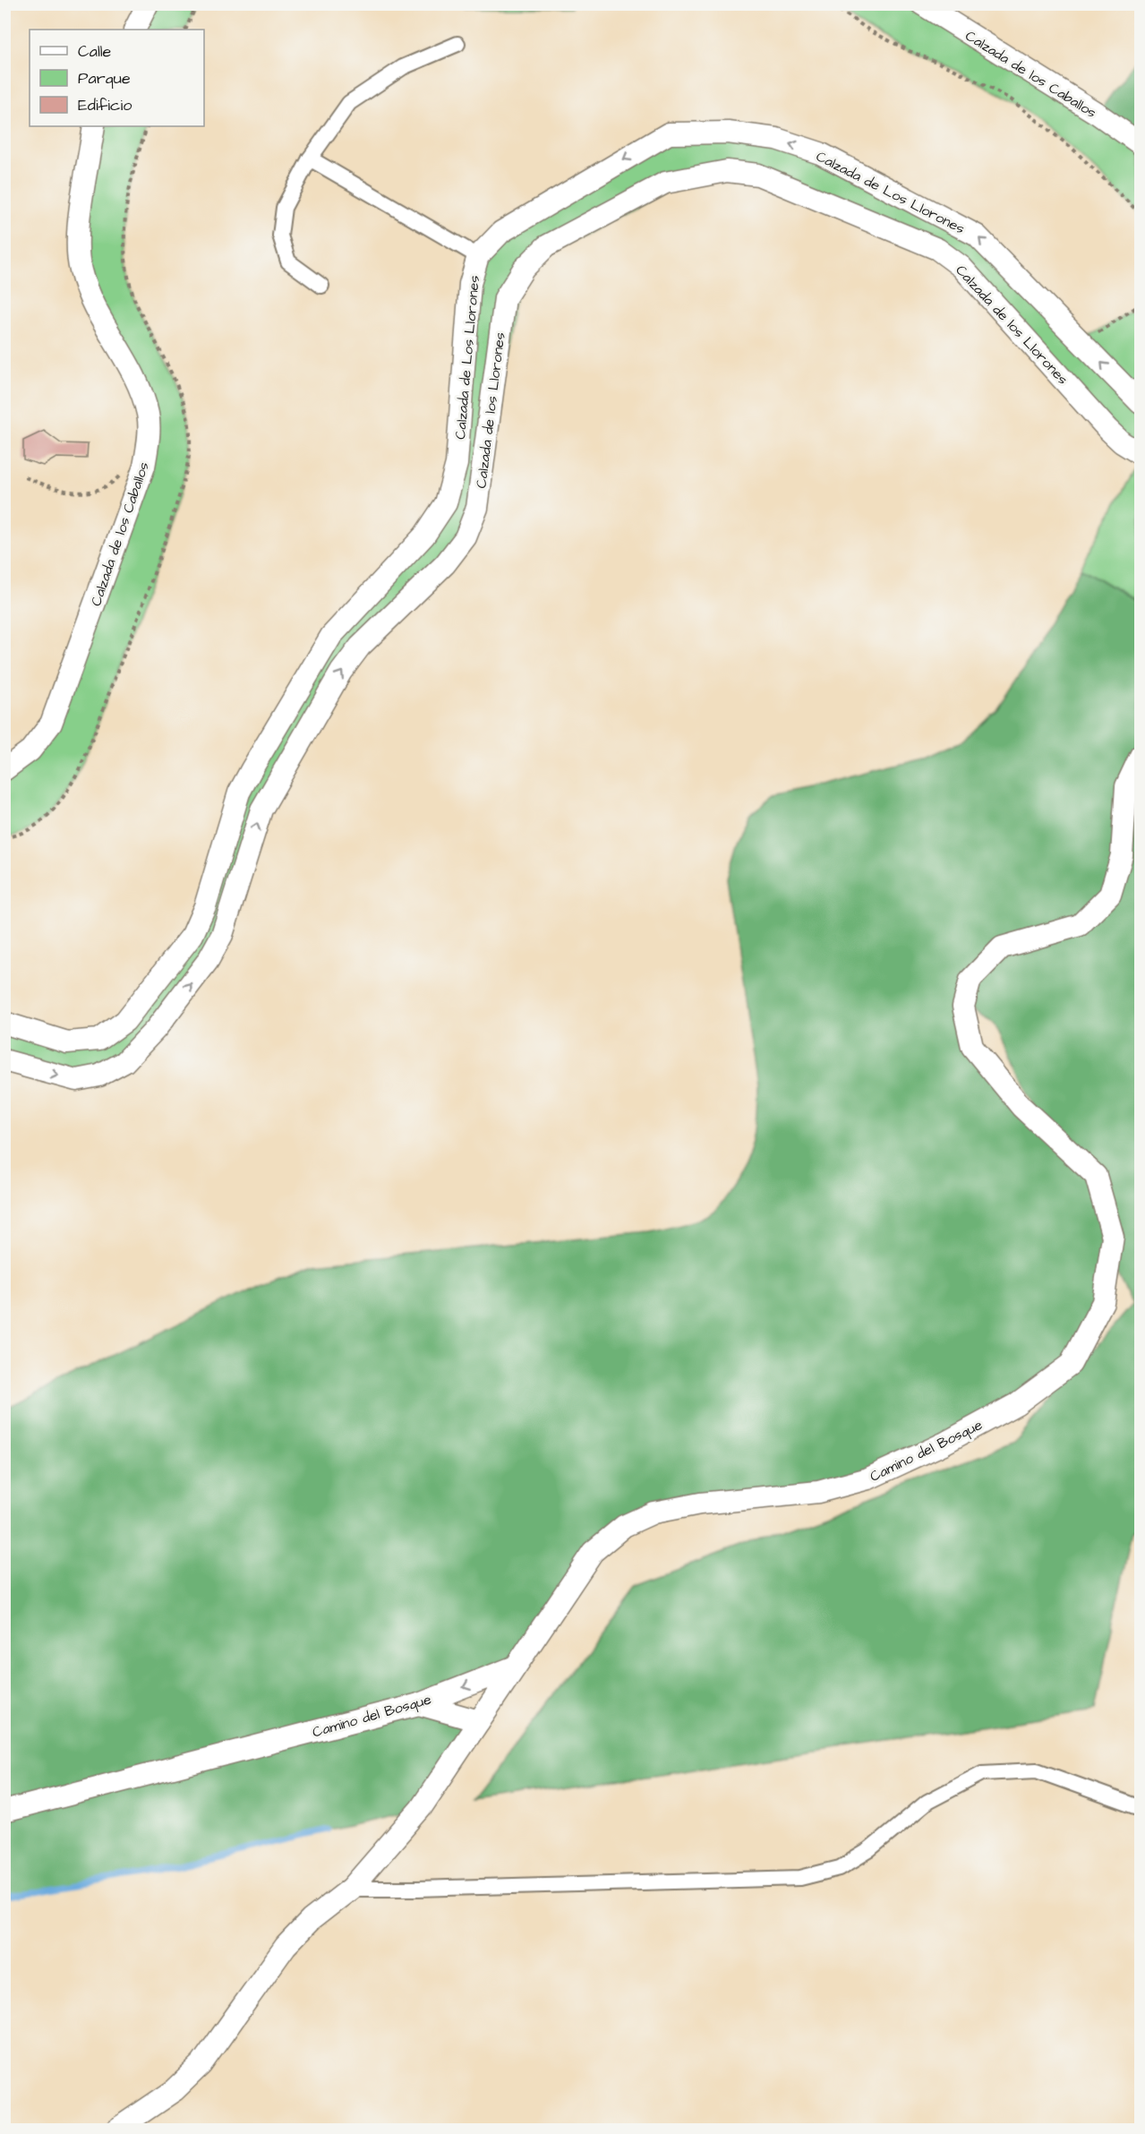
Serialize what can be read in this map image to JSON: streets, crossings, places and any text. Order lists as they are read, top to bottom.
{
  "streets": {
    "street": [
      "Calzada de los Caballos",
      "Calzada de Los Llorones",
      "Calzada de los Llorones",
      "Camino del Bosque"
    ]
  },
  "one_way": ["Calzada de Los Llorones", "Calzada de los Llorones"],
  "legend": ["Calle", "Parque", "Edificio"]
}
